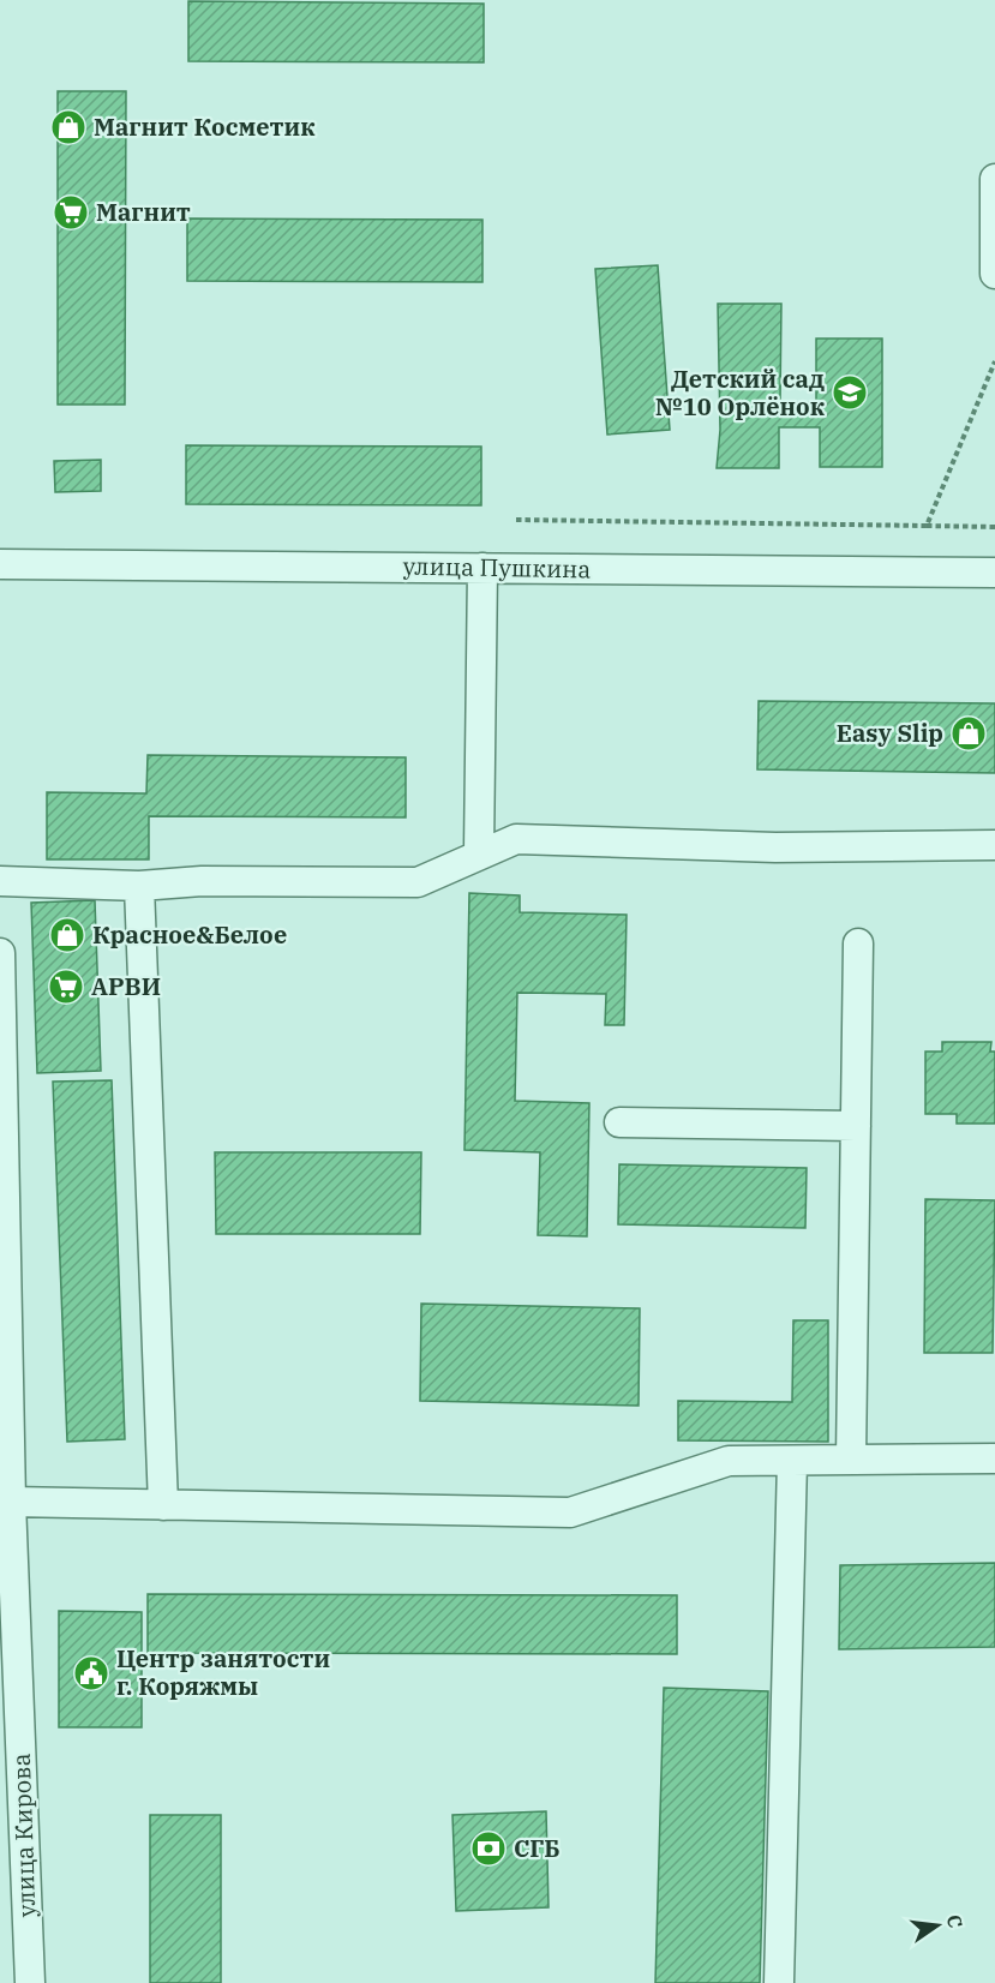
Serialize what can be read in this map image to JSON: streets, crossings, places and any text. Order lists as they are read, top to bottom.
{
  "streets": {
    "street": ["улица Пушкина", "улица Кирова"]
  },
  "places": {
    "shop": ["Магнит Косметик", "Easy Slip", "Красное&Белое"],
    "supermarket": ["Магнит", "АРВИ"],
    "school or university": ["Детский сад №10 Орлёнок"],
    "public building": ["Центр занятости г. Коряжмы"],
    "bank": ["СГБ"]
  },
  "north": "right"
}
